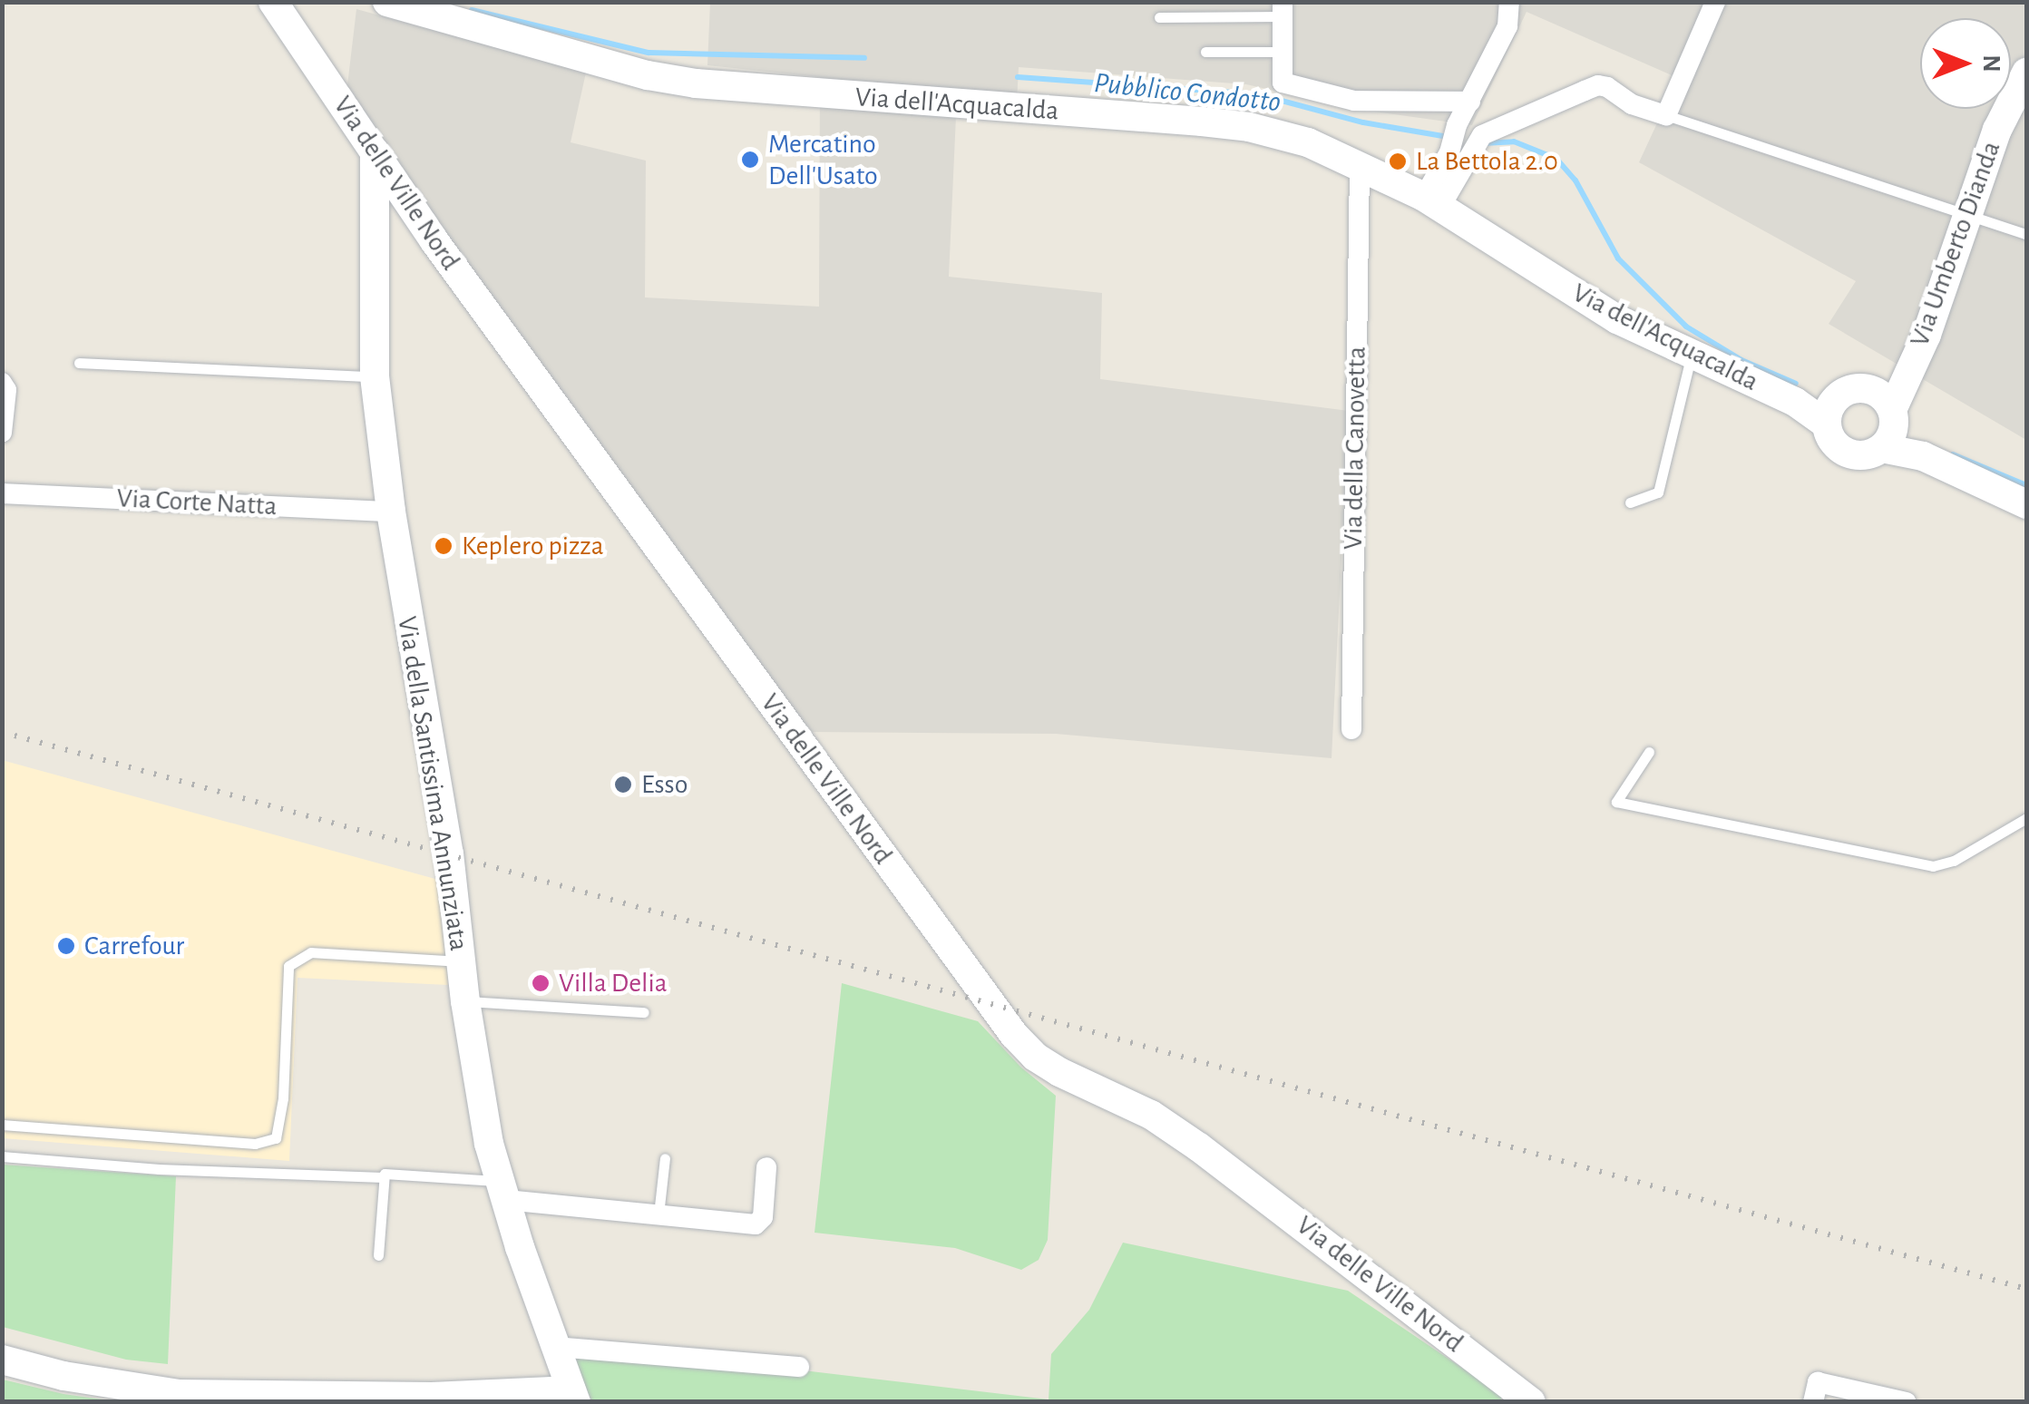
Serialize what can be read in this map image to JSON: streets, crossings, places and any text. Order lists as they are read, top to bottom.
{
  "streets": {
    "street": [
      "Via dell'Acquacalda",
      "Via delle Ville Nord",
      "Via Umberto Dianda",
      "Via della Canovetta",
      "Via Corte Natta",
      "Via della Santissima Annunziata"
    ]
  },
  "crossings": [
    ["Via dell'Acquacalda", "Via Umberto Dianda"],
    ["Via dell'Acquacalda", "Via della Canovetta"],
    ["Via delle Ville Nord", "Via della Santissima Annunziata"],
    ["Via Corte Natta", "Via della Santissima Annunziata"]
  ],
  "water": ["Pubblico Condotto"],
  "places": [
    "Mercatino Dell'Usato",
    "La Bettola 2.0",
    "Keplero pizza",
    "Esso",
    "Carrefour",
    "Villa Delia"
  ],
  "north": "right"
}
